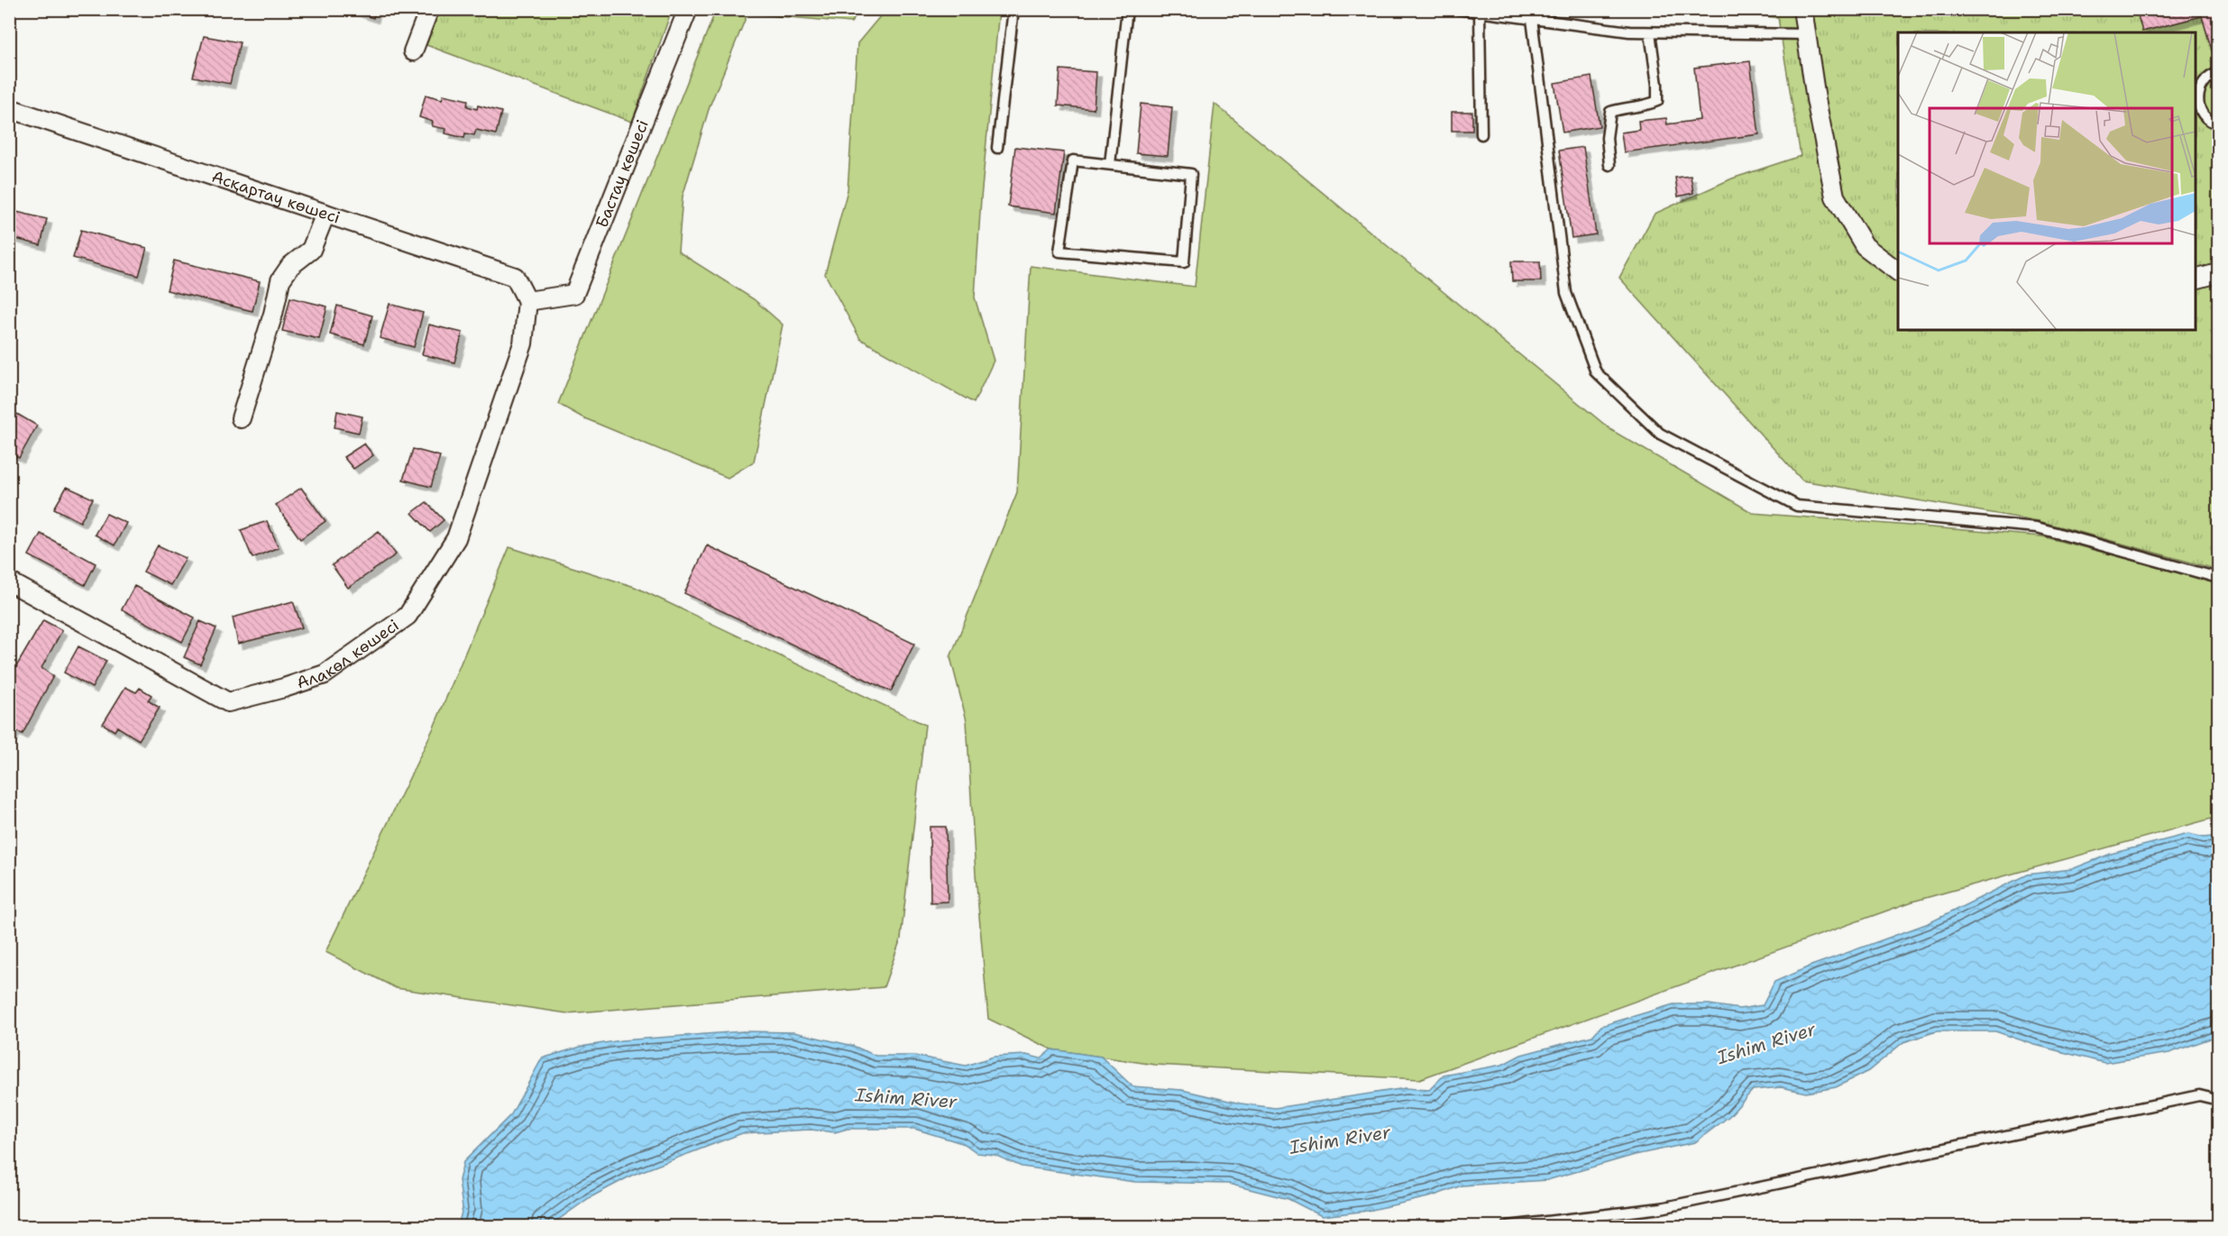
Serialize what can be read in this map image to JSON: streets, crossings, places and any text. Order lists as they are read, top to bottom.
{
  "streets": {
    "street": ["Бастау көшесі", "Асқартау көшесі", "Алакөл көшесі"]
  },
  "crossings": [
    ["Бастау көшесі", "Асқартау көшесі"],
    ["Бастау көшесі", "Алакөл көшесі"],
    ["Асқартау көшесі", "Алакөл көшесі"]
  ],
  "water": ["Ishim River"]
}
